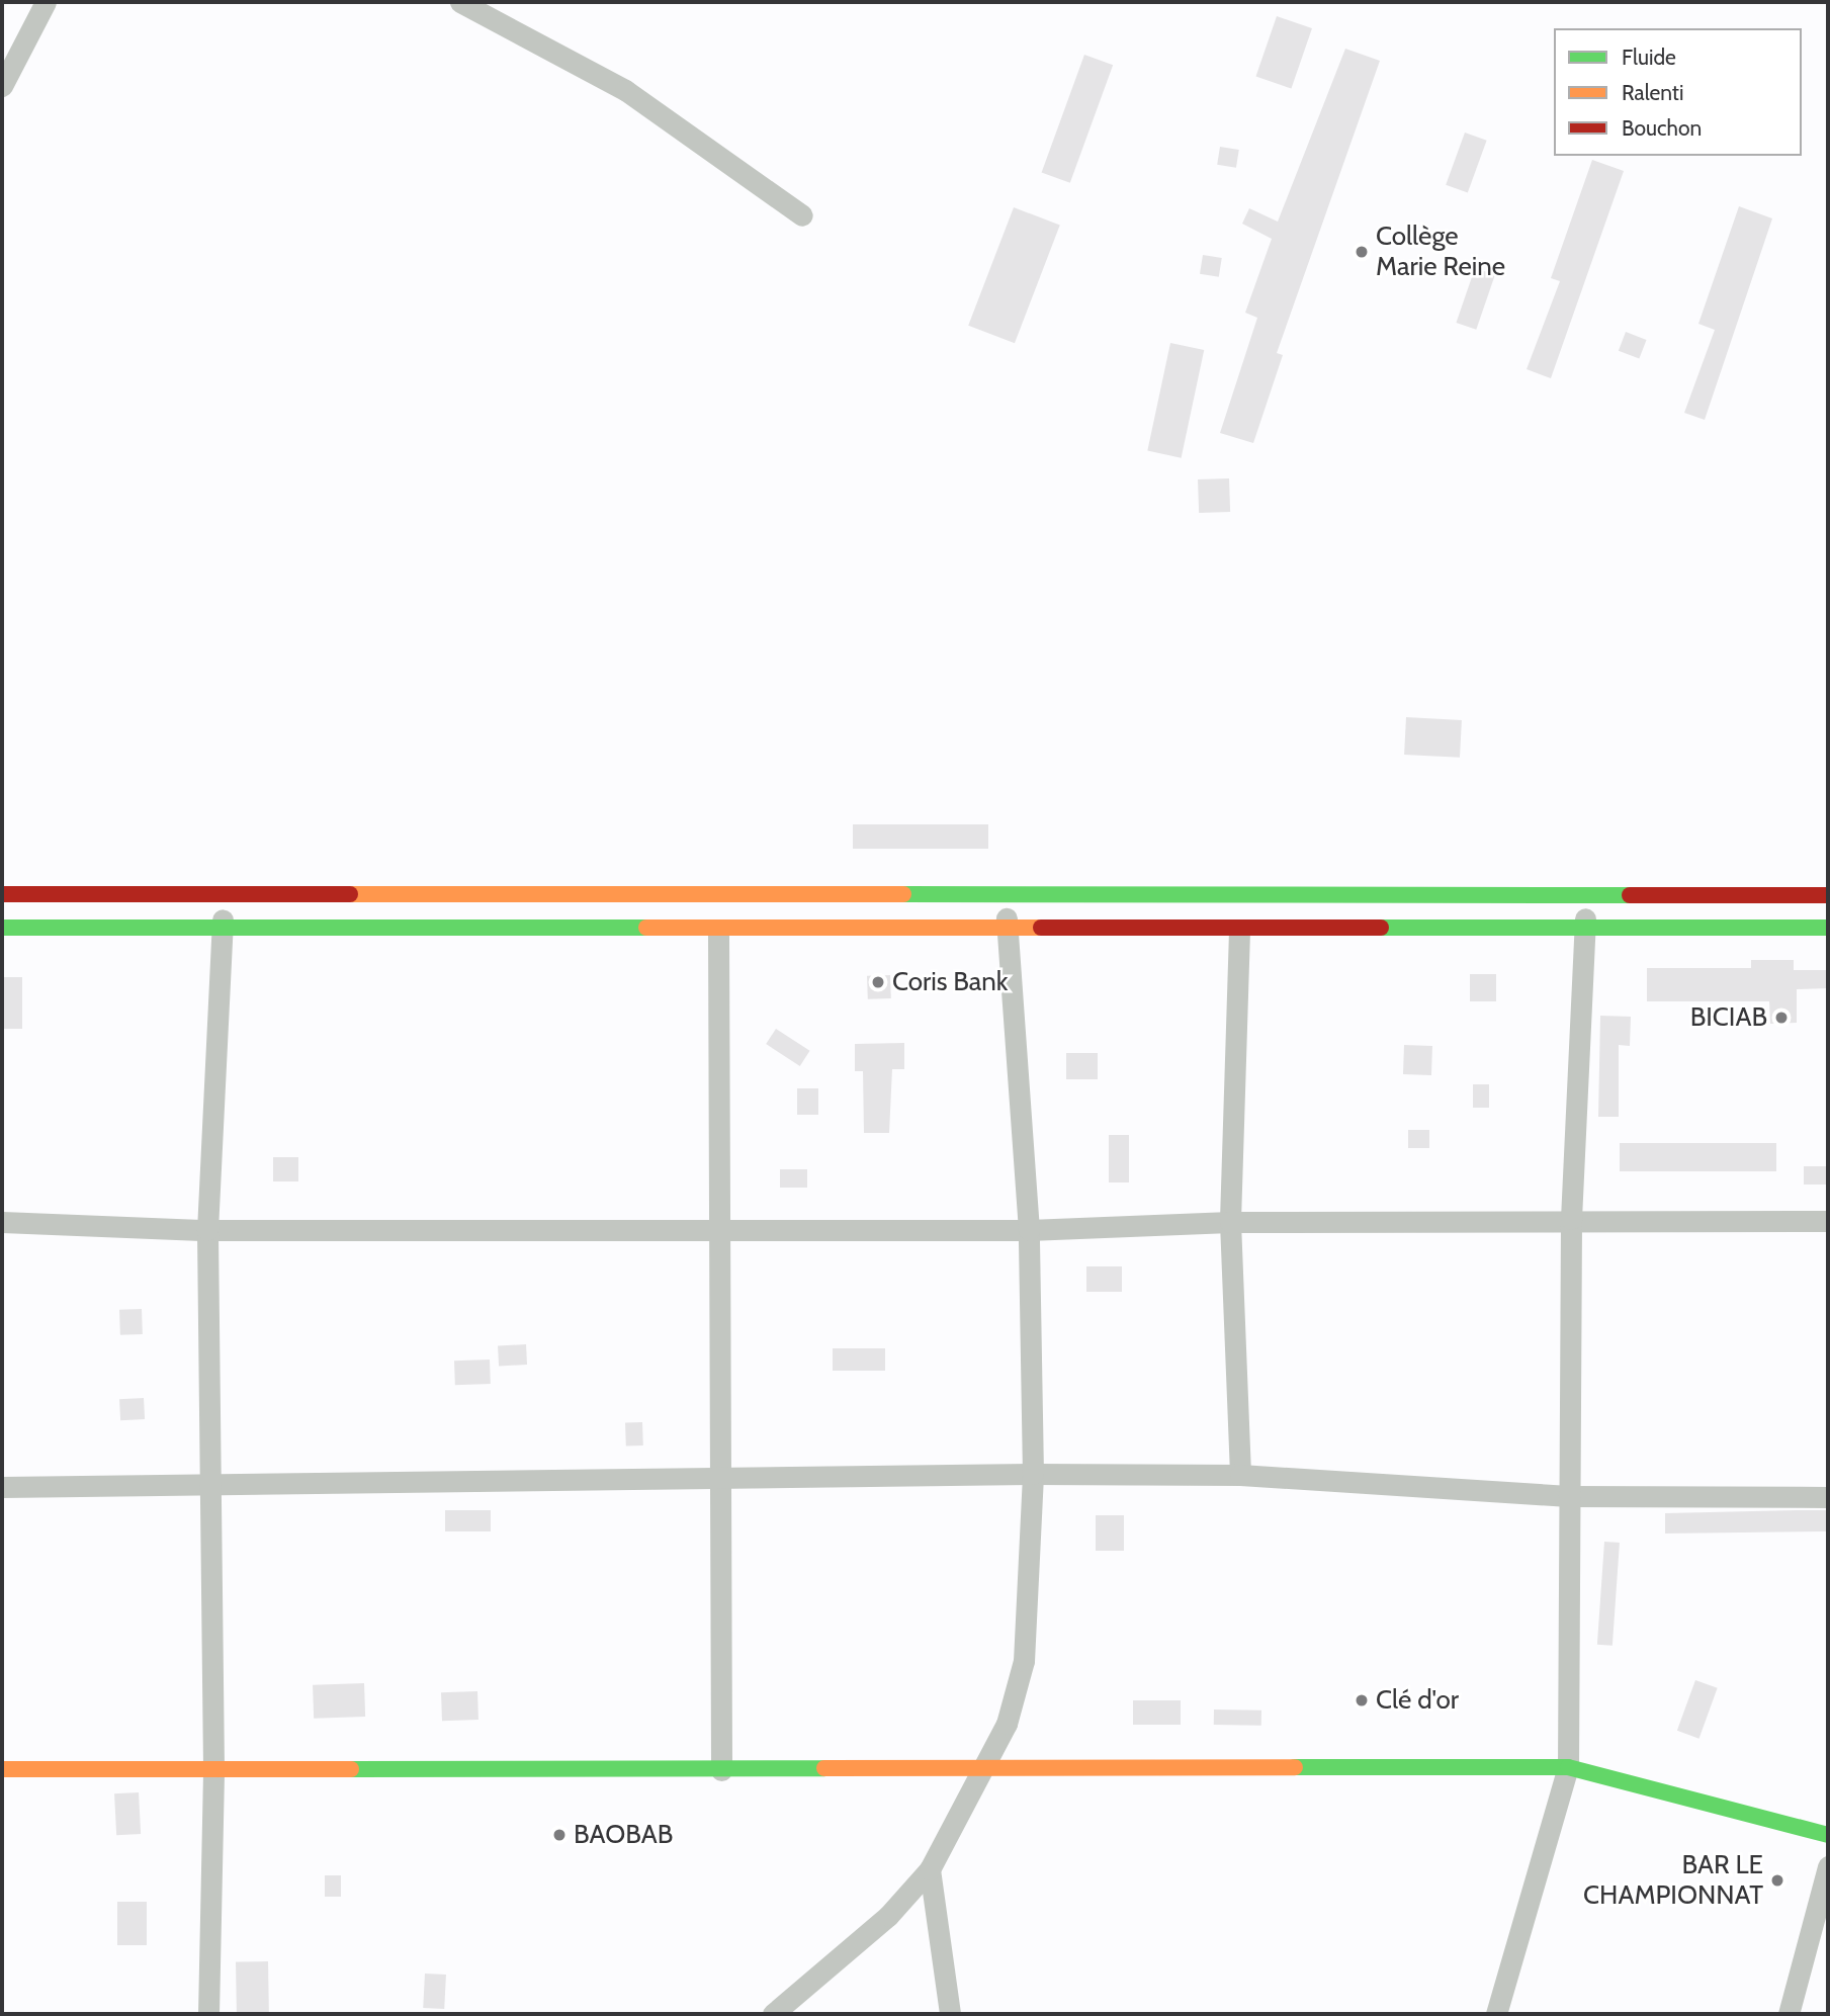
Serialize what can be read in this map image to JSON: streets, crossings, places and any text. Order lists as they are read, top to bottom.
{
  "places": [
    "Collège Marie Reine",
    "Coris Bank",
    "BICIAB",
    "Clé d'or",
    "BAOBAB",
    "BAR LE CHAMPIONNAT"
  ],
  "legend": ["Fluide", "Ralenti", "Bouchon"]
}
